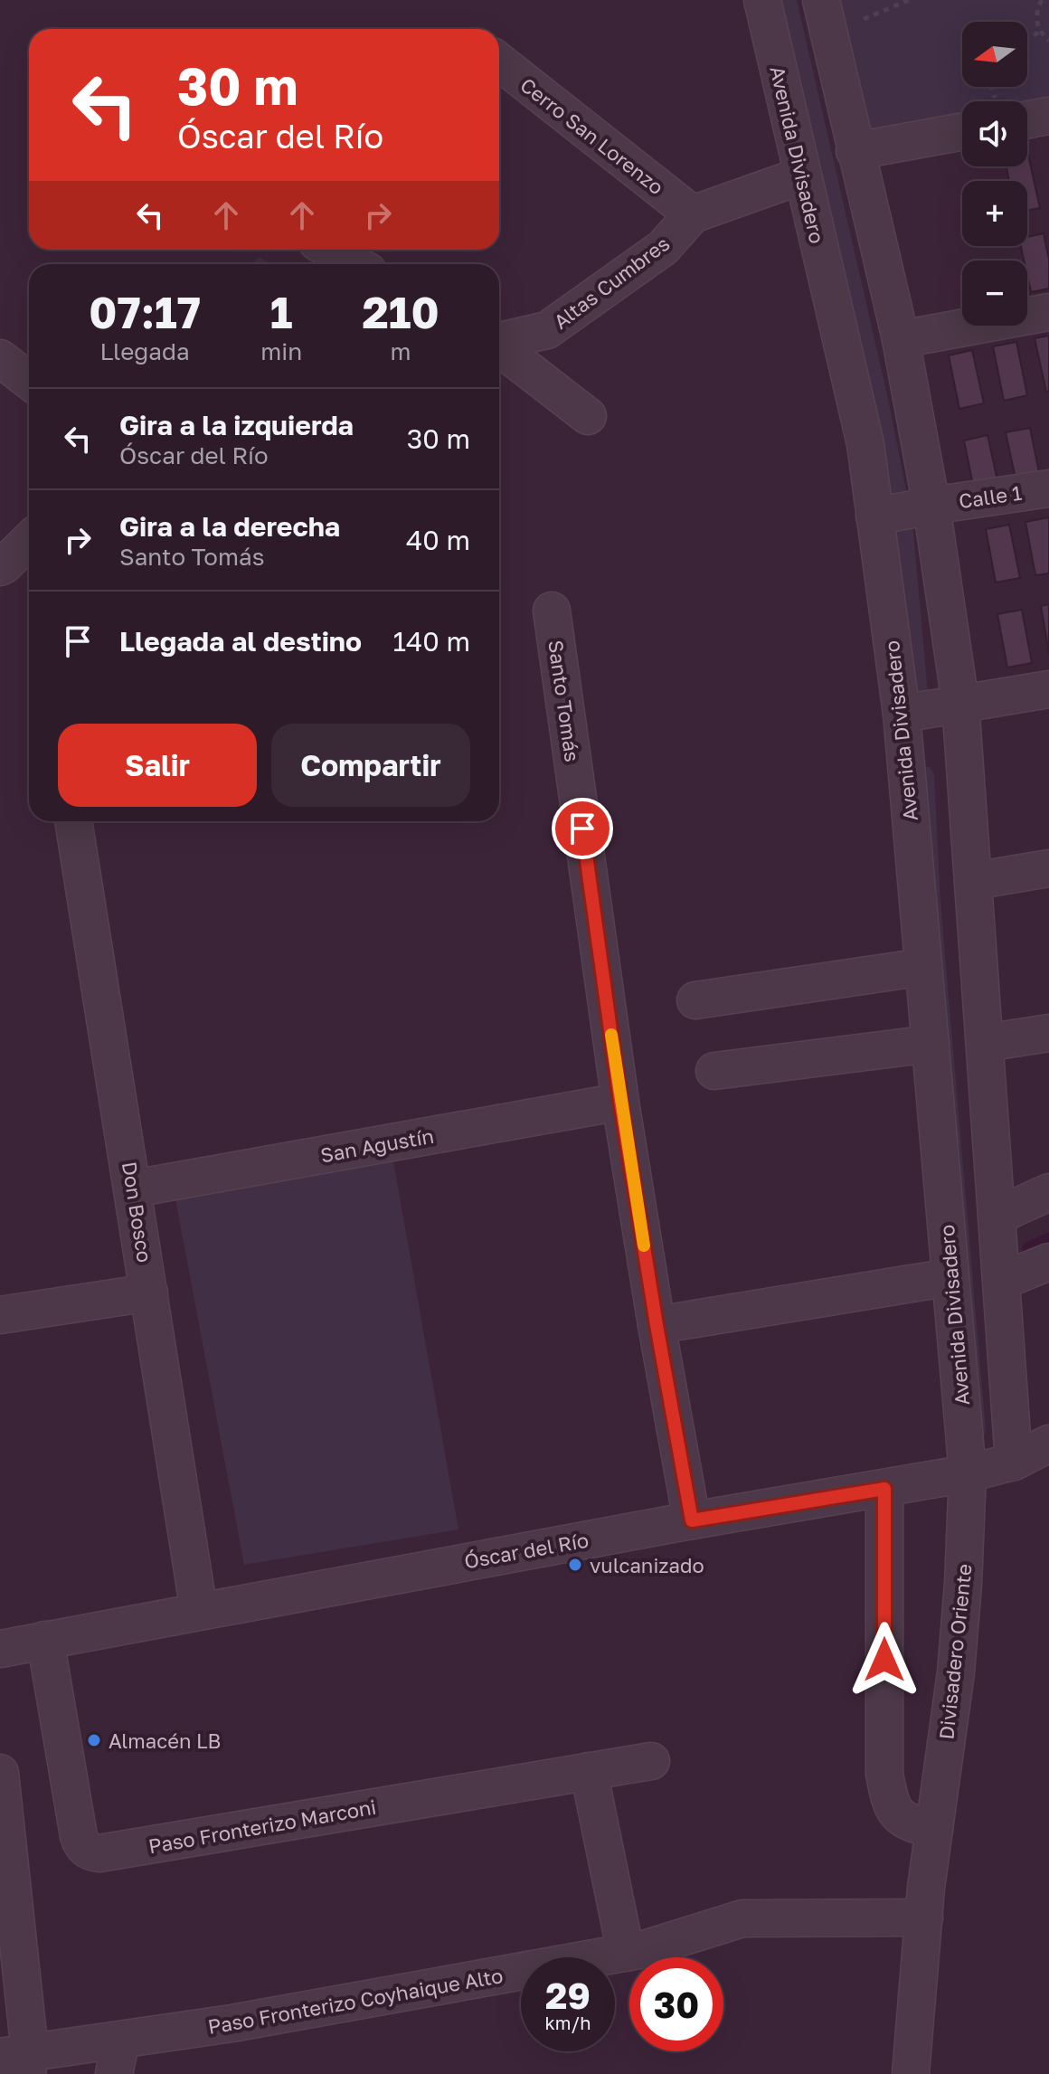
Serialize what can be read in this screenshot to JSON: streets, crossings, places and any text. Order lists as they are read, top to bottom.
{
  "streets": {
    "street": [
      "Cerro San Lorenzo",
      "Avenida Divisadero",
      "Altas Cumbres",
      "Calle 1",
      "Santo Tomás",
      "San Agustín",
      "Don Bosco",
      "Óscar del Río",
      "Divisadero Oriente",
      "Paso Fronterizo Marconi",
      "Paso Fronterizo Coyhaique Alto"
    ]
  },
  "crossings": [
    ["Cerro San Lorenzo", "Altas Cumbres"],
    ["Avenida Divisadero", "Altas Cumbres"],
    ["Avenida Divisadero", "Calle 1"],
    ["Avenida Divisadero", "Óscar del Río"],
    ["Avenida Divisadero", "Divisadero Oriente"],
    ["Santo Tomás", "San Agustín"],
    ["Santo Tomás", "Óscar del Río"],
    ["San Agustín", "Don Bosco"],
    ["Don Bosco", "Óscar del Río"],
    ["Óscar del Río", "Divisadero Oriente"],
    ["Óscar del Río", "Paso Fronterizo Marconi"],
    ["Divisadero Oriente", "Paso Fronterizo Coyhaique Alto"]
  ],
  "places": ["vulcanizado", "Almacén LB"],
  "north": "left",
  "page": {
    "map_buttons": ["+", "−"],
    "turn": ["30 m", "Óscar del Río"],
    "eta": [
      "07:17",
      "Llegada",
      "1",
      "min",
      "210",
      "m"
    ],
    "list": [
      {
        "name": "Gira a la izquierda",
        "note": "Óscar del Río",
        "value": "30 m"
      },
      {
        "name": "Gira a la derecha",
        "note": "Santo Tomás",
        "value": "40 m"
      },
      {
        "name": "Llegada al destino",
        "value": "140 m"
      }
    ],
    "buttons": ["Salir", "Compartir"],
    "speed": "29 km/h",
    "limit": "30"
  }
}
